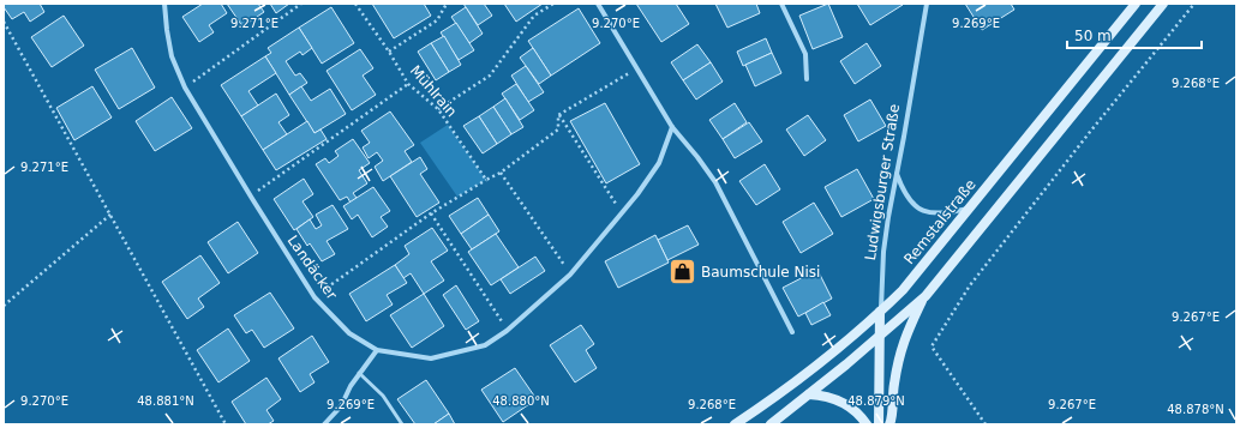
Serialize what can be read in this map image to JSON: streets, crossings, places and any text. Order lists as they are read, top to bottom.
{
  "streets": {
    "main road": ["Ludwigsburger Straße", "Remstalstraße"],
    "street": ["Landäcker"],
    "path": ["Mühlrain"]
  },
  "crossings": [
    ["Ludwigsburger Straße", "Remstalstraße"]
  ],
  "places": {
    "shop": ["Baumschule Nisi"]
  },
  "scale_bar": "50 m",
  "coordinates": [
    "9.271°E",
    "9.270°E",
    "9.269°E",
    "9.268°E",
    "9.267°E",
    "48.881°N",
    "48.880°N",
    "48.879°N",
    "48.878°N"
  ]
}
